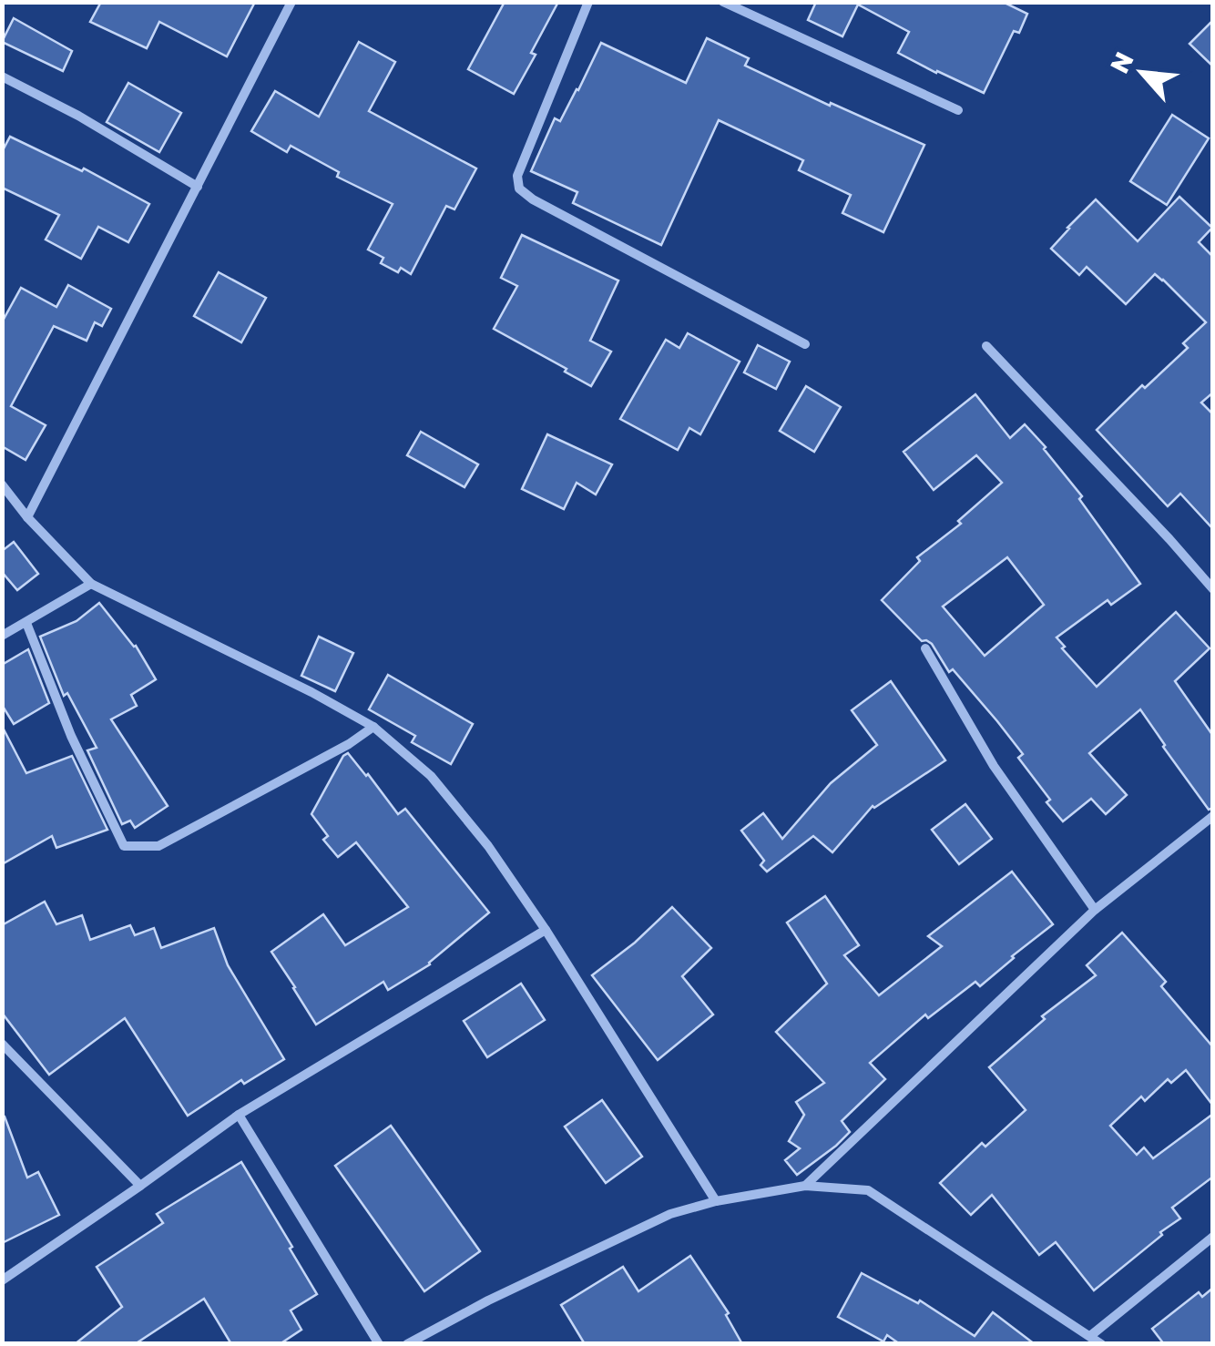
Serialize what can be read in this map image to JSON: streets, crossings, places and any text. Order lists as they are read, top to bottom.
{
  "north": "top left"
}
